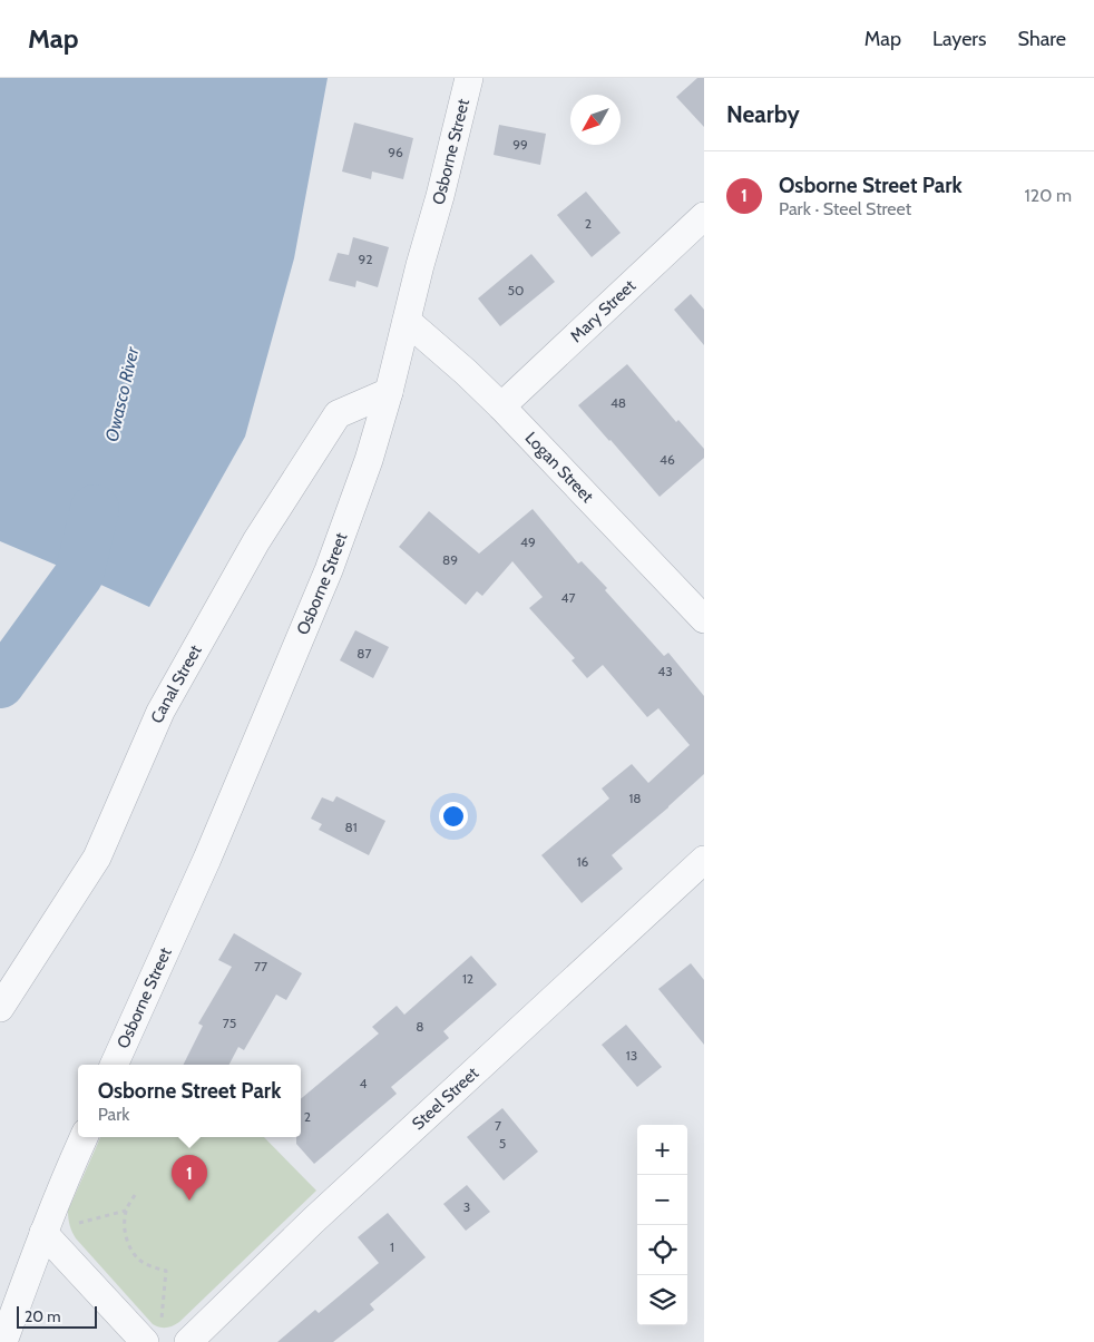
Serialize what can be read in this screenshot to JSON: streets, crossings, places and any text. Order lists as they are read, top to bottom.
{
  "streets": {
    "street": [
      "Osborne Street",
      "Mary Street",
      "Logan Street",
      "Canal Street",
      "Steel Street"
    ]
  },
  "crossings": [
    ["Osborne Street", "Logan Street"],
    ["Osborne Street", "Canal Street"],
    ["Mary Street", "Logan Street"]
  ],
  "water": ["Owasco River"],
  "house_numbers": [
    "99",
    "96",
    "2",
    "92",
    "50",
    "48",
    "46",
    "49",
    "89",
    "47",
    "87",
    "43",
    "18",
    "81",
    "16",
    "77",
    "12",
    "75",
    "8",
    "13",
    "4",
    "2",
    "7",
    "5",
    "3",
    "1"
  ],
  "scale_bar": "20 m",
  "north": "bottom left",
  "page": {
    "header": "Map",
    "nav": ["Map", "Layers", "Share"],
    "heading": "Nearby",
    "list": [
      {
        "mark": "1",
        "name": "Osborne Street Park",
        "note": "Park · Steel Street",
        "value": "120 m"
      }
    ],
    "popup": ["Osborne Street Park", "Park"],
    "map_buttons": ["+", "−"],
    "pins": "1",
    "scale": "20 m"
  }
}
